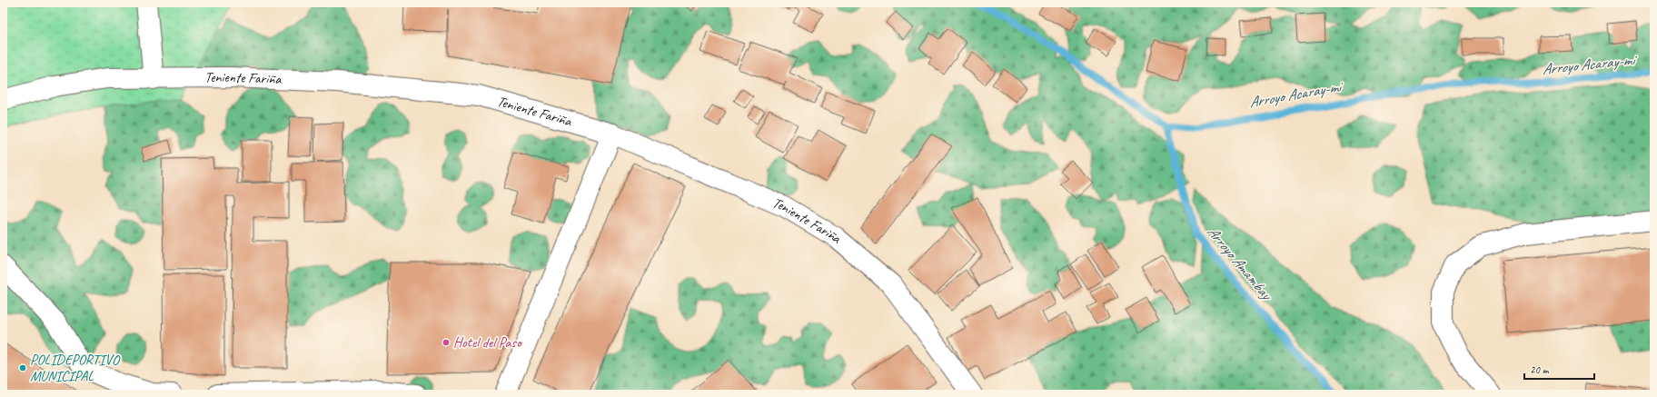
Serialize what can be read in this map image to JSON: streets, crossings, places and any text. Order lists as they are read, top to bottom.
{
  "streets": {
    "street": ["Teniente Fariña"]
  },
  "water": ["Arroyo Acaray-mi", "Arroyo Amambay"],
  "places": ["Hotel del Paso", "POLIDEPORTIVO MUNICIPAL"],
  "scale_bar": "20 m"
}
